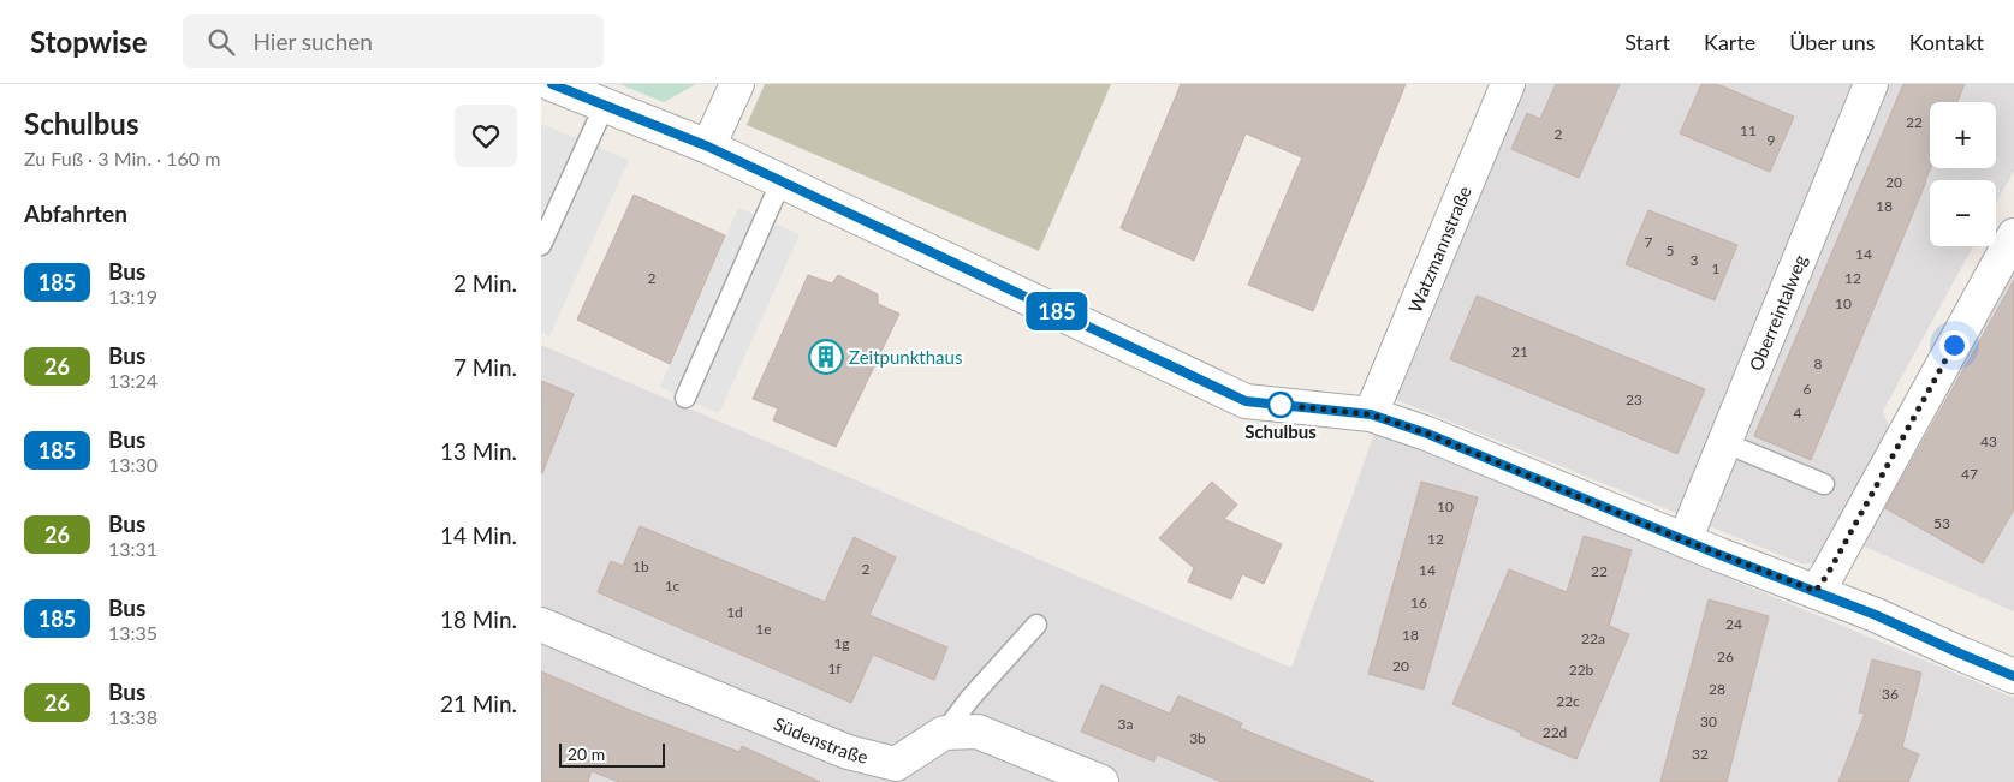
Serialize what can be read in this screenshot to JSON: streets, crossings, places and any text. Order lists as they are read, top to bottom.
{
  "streets": {
    "street": ["Watzmannstraße", "Oberreintalweg", "Südenstraße"]
  },
  "places": {
    "building": ["Zeitpunkthaus"],
    "other": ["Schulbus"]
  },
  "lines": ["bus line 185"],
  "house_numbers": [
    "22",
    "11",
    "2",
    "9",
    "20",
    "18",
    "7",
    "5",
    "14",
    "3",
    "1",
    "2",
    "12",
    "10",
    "21",
    "8",
    "6",
    "23",
    "4",
    "43",
    "47",
    "10",
    "53",
    "12",
    "1b",
    "2",
    "14",
    "22",
    "1c",
    "16",
    "1d",
    "24",
    "1e",
    "18",
    "22a",
    "1g",
    "26",
    "20",
    "1f",
    "22b",
    "28",
    "36",
    "22c",
    "30",
    "3a",
    "22d",
    "3b",
    "32"
  ],
  "scale_bar": "20 m",
  "page": {
    "header": "Stopwise",
    "search": "Hier suchen",
    "nav": [
      "Start",
      "Karte",
      "Über uns",
      "Kontakt"
    ],
    "heading": [
      ["Schulbus", "Zu Fuß · 3 Min. · 160 m"],
      "Abfahrten"
    ],
    "on_map": "185",
    "map_buttons": ["+", "−"],
    "list": [
      {
        "mark": "185",
        "name": "Bus",
        "note": "13:19",
        "value": "2 Min."
      },
      {
        "mark": "26",
        "name": "Bus",
        "note": "13:24",
        "value": "7 Min."
      },
      {
        "mark": "185",
        "name": "Bus",
        "note": "13:30",
        "value": "13 Min."
      },
      {
        "mark": "26",
        "name": "Bus",
        "note": "13:31",
        "value": "14 Min."
      },
      {
        "mark": "185",
        "name": "Bus",
        "note": "13:35",
        "value": "18 Min."
      },
      {
        "mark": "26",
        "name": "Bus",
        "note": "13:38",
        "value": "21 Min."
      }
    ],
    "scale": "20 m"
  }
}
